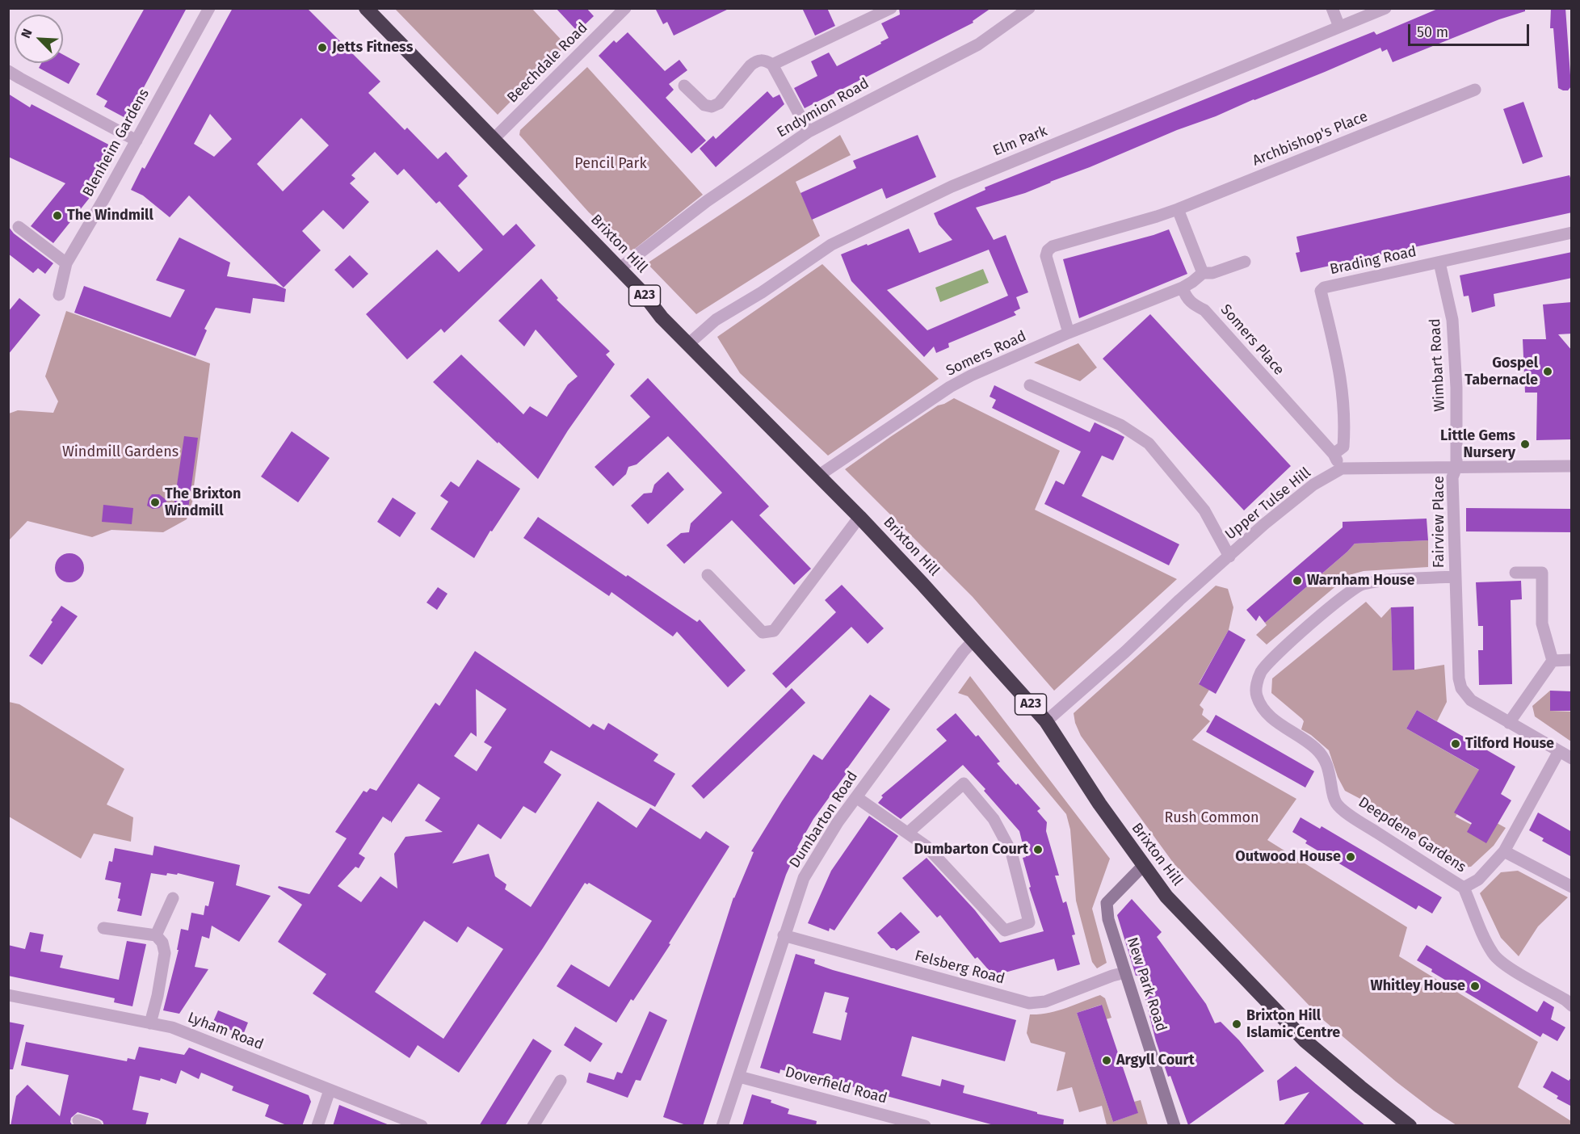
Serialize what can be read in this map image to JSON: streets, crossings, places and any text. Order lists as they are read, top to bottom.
{
  "streets": {
    "highway": ["Brixton Hill", "A23"],
    "street": [
      "Beechdale Road",
      "Endymion Road",
      "Archbishop's Place",
      "Elm Park",
      "Blenheim Gardens",
      "Brading Road",
      "Somers Place",
      "Somers Road",
      "Wimbart Road",
      "Upper Tulse Hill",
      "Fairview Place",
      "Dumbarton Road",
      "Deepdene Gardens",
      "Felsberg Road",
      "New Park Road",
      "Lyham Road",
      "Doverfield Road"
    ]
  },
  "crossings": [
    ["Beechdale Road", "Brixton Hill"],
    ["Endymion Road", "Brixton Hill"],
    ["Archbishop's Place", "Somers Road"],
    ["Elm Park", "Brixton Hill"],
    ["Brixton Hill", "Somers Road"],
    ["Brixton Hill", "Upper Tulse Hill"],
    ["Brixton Hill", "Dumbarton Road"],
    ["Brixton Hill", "New Park Road"],
    ["Brading Road", "Somers Place"],
    ["Brading Road", "Wimbart Road"],
    ["Somers Place", "Somers Road"],
    ["Somers Place", "Upper Tulse Hill"],
    ["Wimbart Road", "Upper Tulse Hill"],
    ["Wimbart Road", "Fairview Place"],
    ["Upper Tulse Hill", "Fairview Place"],
    ["Fairview Place", "Deepdene Gardens"],
    ["Dumbarton Road", "Felsberg Road"],
    ["Dumbarton Road", "Doverfield Road"],
    ["Felsberg Road", "New Park Road"]
  ],
  "parks": ["Pencil Park", "Windmill Gardens", "Rush Common"],
  "places": [
    "Jetts Fitness",
    "The Windmill",
    "Gospel Tabernacle",
    "Little Gems Nursery",
    "The Brixton Windmill",
    "Warnham House",
    "Tilford House",
    "Dumbarton Court",
    "Outwood House",
    "Whitley House",
    "Brixton Hill Islamic Centre",
    "Argyll Court"
  ],
  "scale_bar": "50 m",
  "north": "top left"
}
